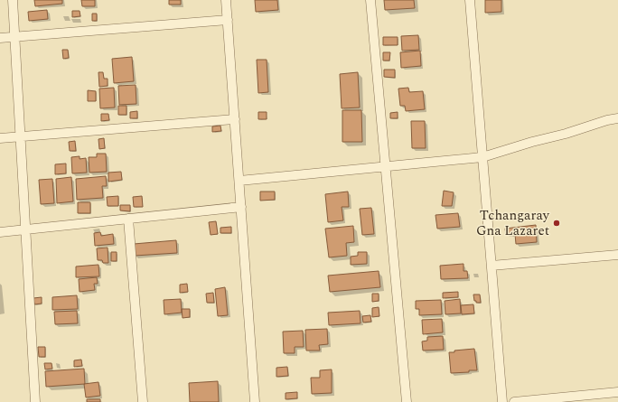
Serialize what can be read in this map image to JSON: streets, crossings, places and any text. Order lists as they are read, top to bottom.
{
  "places": ["Tchangaray Gna Lazaret"]
}
